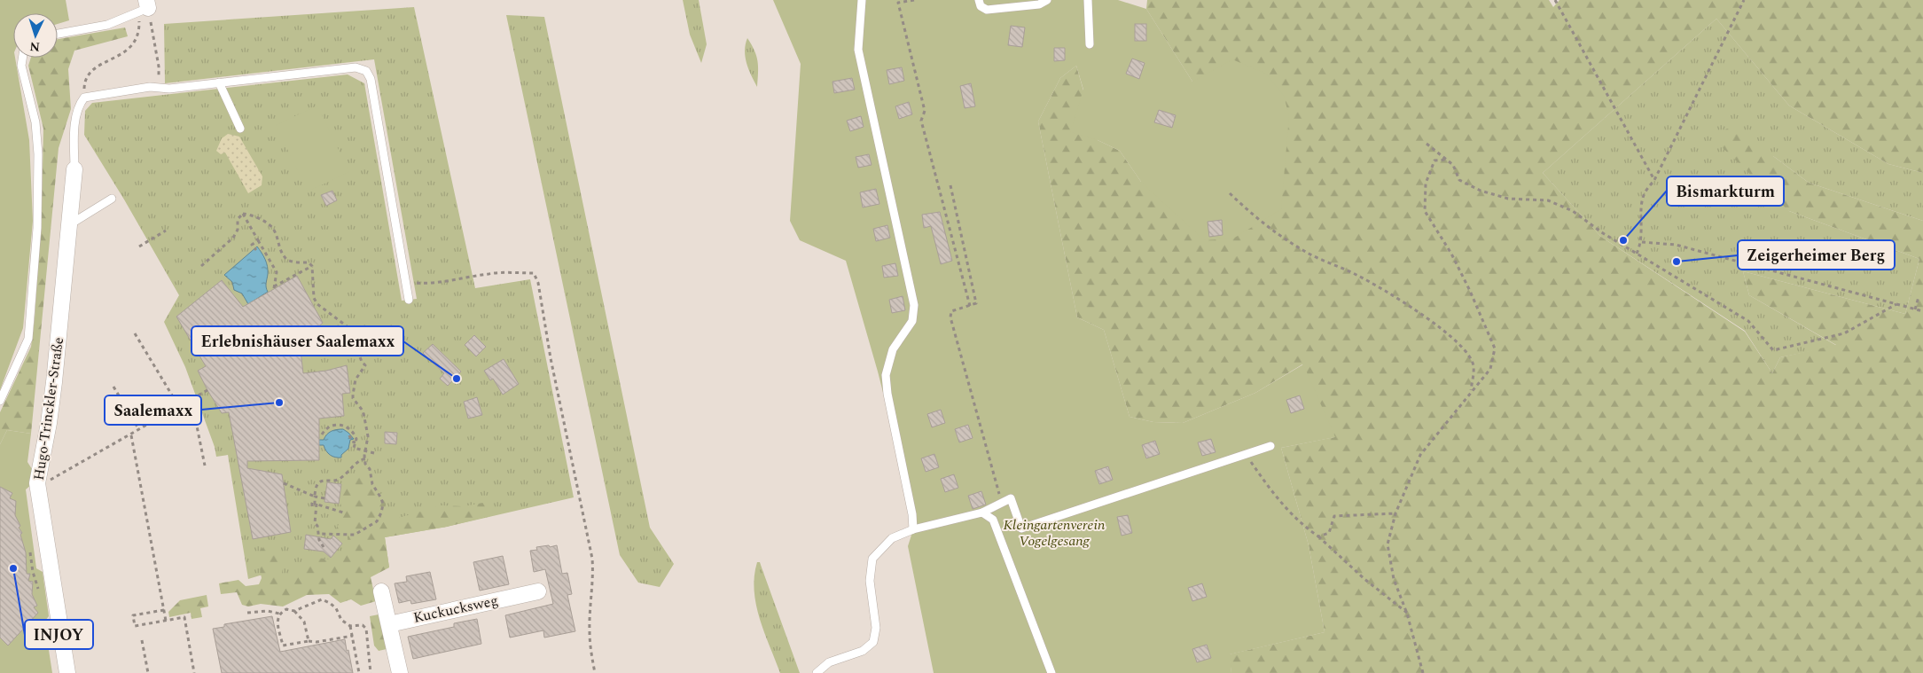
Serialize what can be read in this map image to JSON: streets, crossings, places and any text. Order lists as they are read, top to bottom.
{
  "streets": {
    "street": ["Hugo-Trinckler-Straße", "Kuckucksweg"]
  },
  "parks": ["Kleingartenverein Vogelgesang"],
  "places": [
    "Bismarkturm",
    "Zeigerheimer Berg",
    "Erlebnishäuser Saalemaxx",
    "Saalemaxx",
    "INJOY"
  ],
  "north": "bottom"
}
